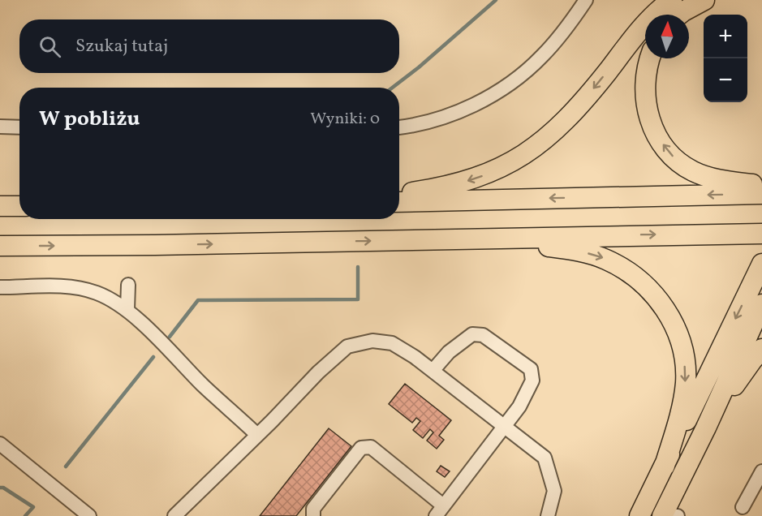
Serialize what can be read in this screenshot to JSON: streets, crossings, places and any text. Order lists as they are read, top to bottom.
{
  "north": "top",
  "page": {
    "map_buttons": ["+", "−"],
    "search": "Szukaj tutaj",
    "heading": ["W pobliżu", "Wyniki: 0"]
  }
}
